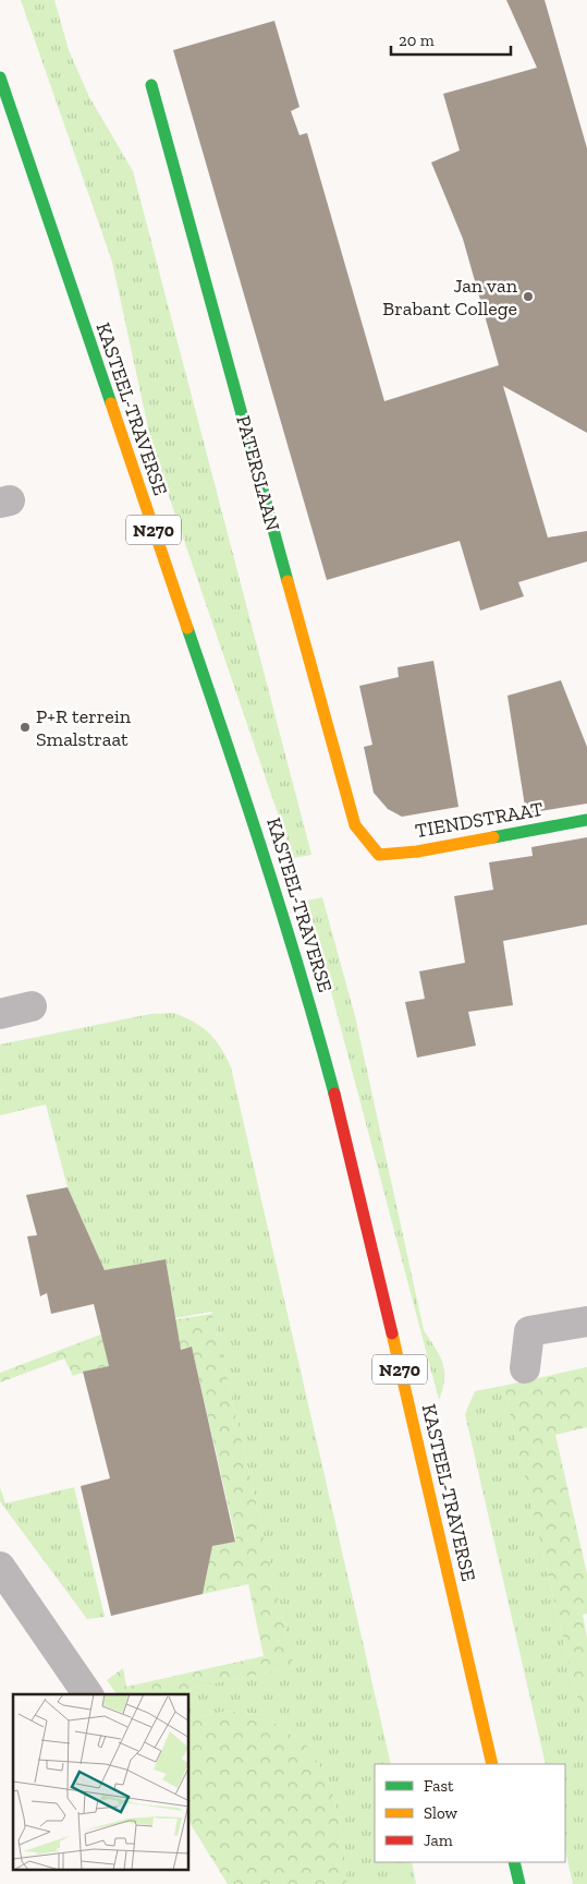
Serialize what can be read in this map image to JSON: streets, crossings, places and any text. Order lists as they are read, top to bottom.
{
  "streets": {
    "main road": [
      "KASTEEL-TRAVERSE",
      "PATERSLAAN",
      "N270",
      "TIENDSTRAAT"
    ]
  },
  "crossings": [
    ["PATERSLAAN", "TIENDSTRAAT"]
  ],
  "places": ["Jan van Brabant College", "P+R terrein Smalstraat"],
  "legend": ["Fast", "Slow", "Jam"],
  "scale_bar": "20 m"
}
